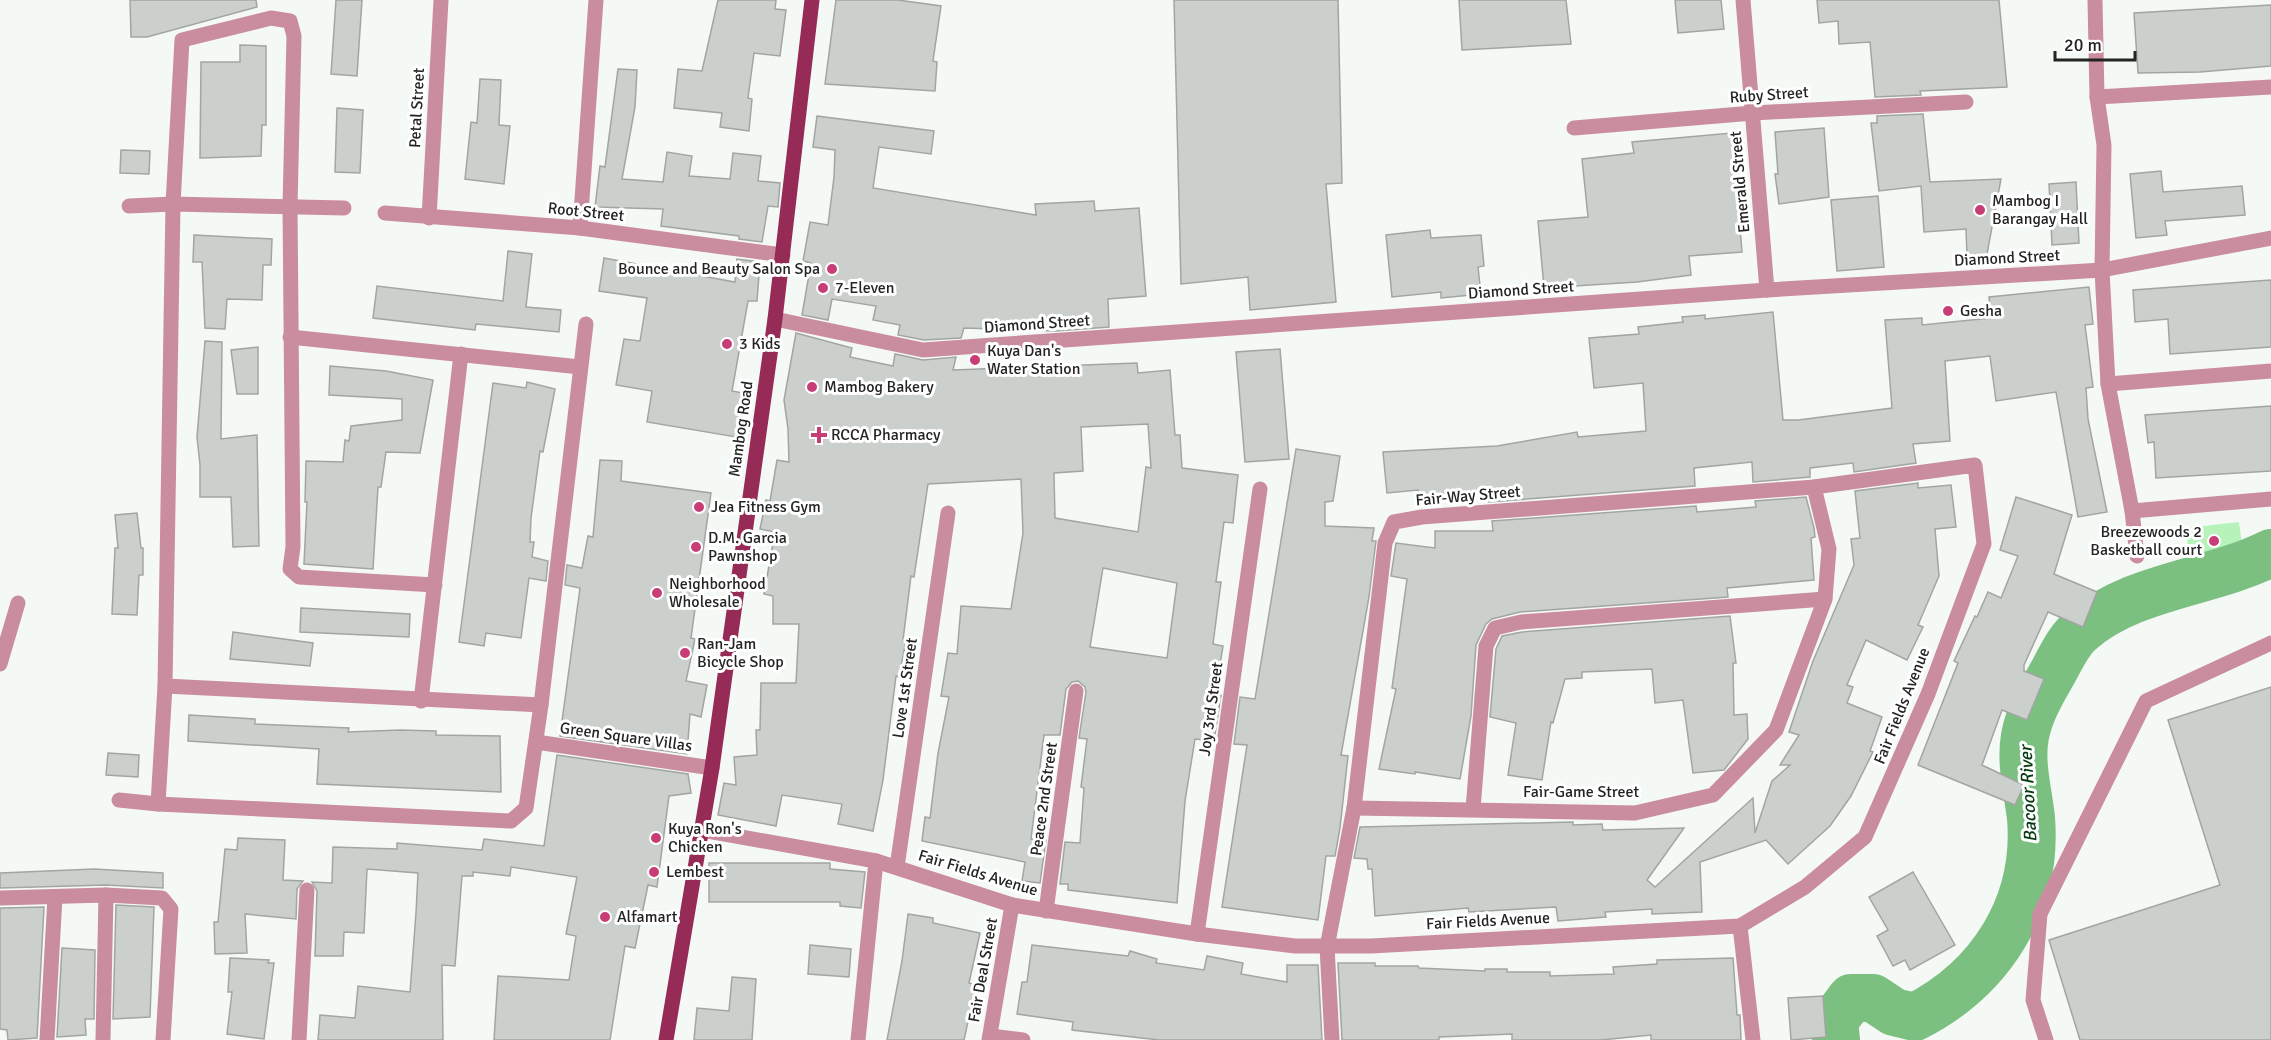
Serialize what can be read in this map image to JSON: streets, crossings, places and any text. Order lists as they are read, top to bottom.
{
  "streets": {
    "main road": ["Mambog Road"],
    "street": [
      "Ruby Street",
      "Petal Street",
      "Emerald Street",
      "Root Street",
      "Diamond Street",
      "Fair-Way Street",
      "Love 1st Street",
      "Fair Fields Avenue",
      "Joy 3rd Street",
      "Green Square Villas",
      "Fair-Game Street",
      "Peace 2nd Street",
      "Fair Deal Street"
    ]
  },
  "crossings": [
    ["Ruby Street", "Emerald Street"],
    ["Petal Street", "Root Street"],
    ["Emerald Street", "Diamond Street"],
    ["Root Street", "Mambog Road"],
    ["Diamond Street", "Mambog Road"],
    ["Mambog Road", "Fair Fields Avenue"],
    ["Mambog Road", "Green Square Villas"],
    ["Fair-Way Street", "Fair Fields Avenue"],
    ["Fair-Way Street", "Fair-Game Street"],
    ["Love 1st Street", "Fair Fields Avenue"],
    ["Fair Fields Avenue", "Joy 3rd Street"],
    ["Fair Fields Avenue", "Peace 2nd Street"],
    ["Fair Fields Avenue", "Fair Deal Street"]
  ],
  "water": ["Bacoor River"],
  "places": {
    "other": [
      "Mambog I Barangay Hall",
      "Bounce and Beauty Salon Spa",
      "7-Eleven",
      "Gesha",
      "3 Kids",
      "Kuya Dan's Water Station",
      "Mambog Bakery",
      "Jea Fitness Gym",
      "Breezewoods 2 Basketball court",
      "D.M. Garcia Pawnshop",
      "Neighborhood Wholesale",
      "Ran-Jam Bicycle Shop",
      "Kuya Ron's Chicken",
      "Lembest",
      "Alfamart"
    ],
    "health": ["RCCA Pharmacy"]
  },
  "scale_bar": "20 m"
}
